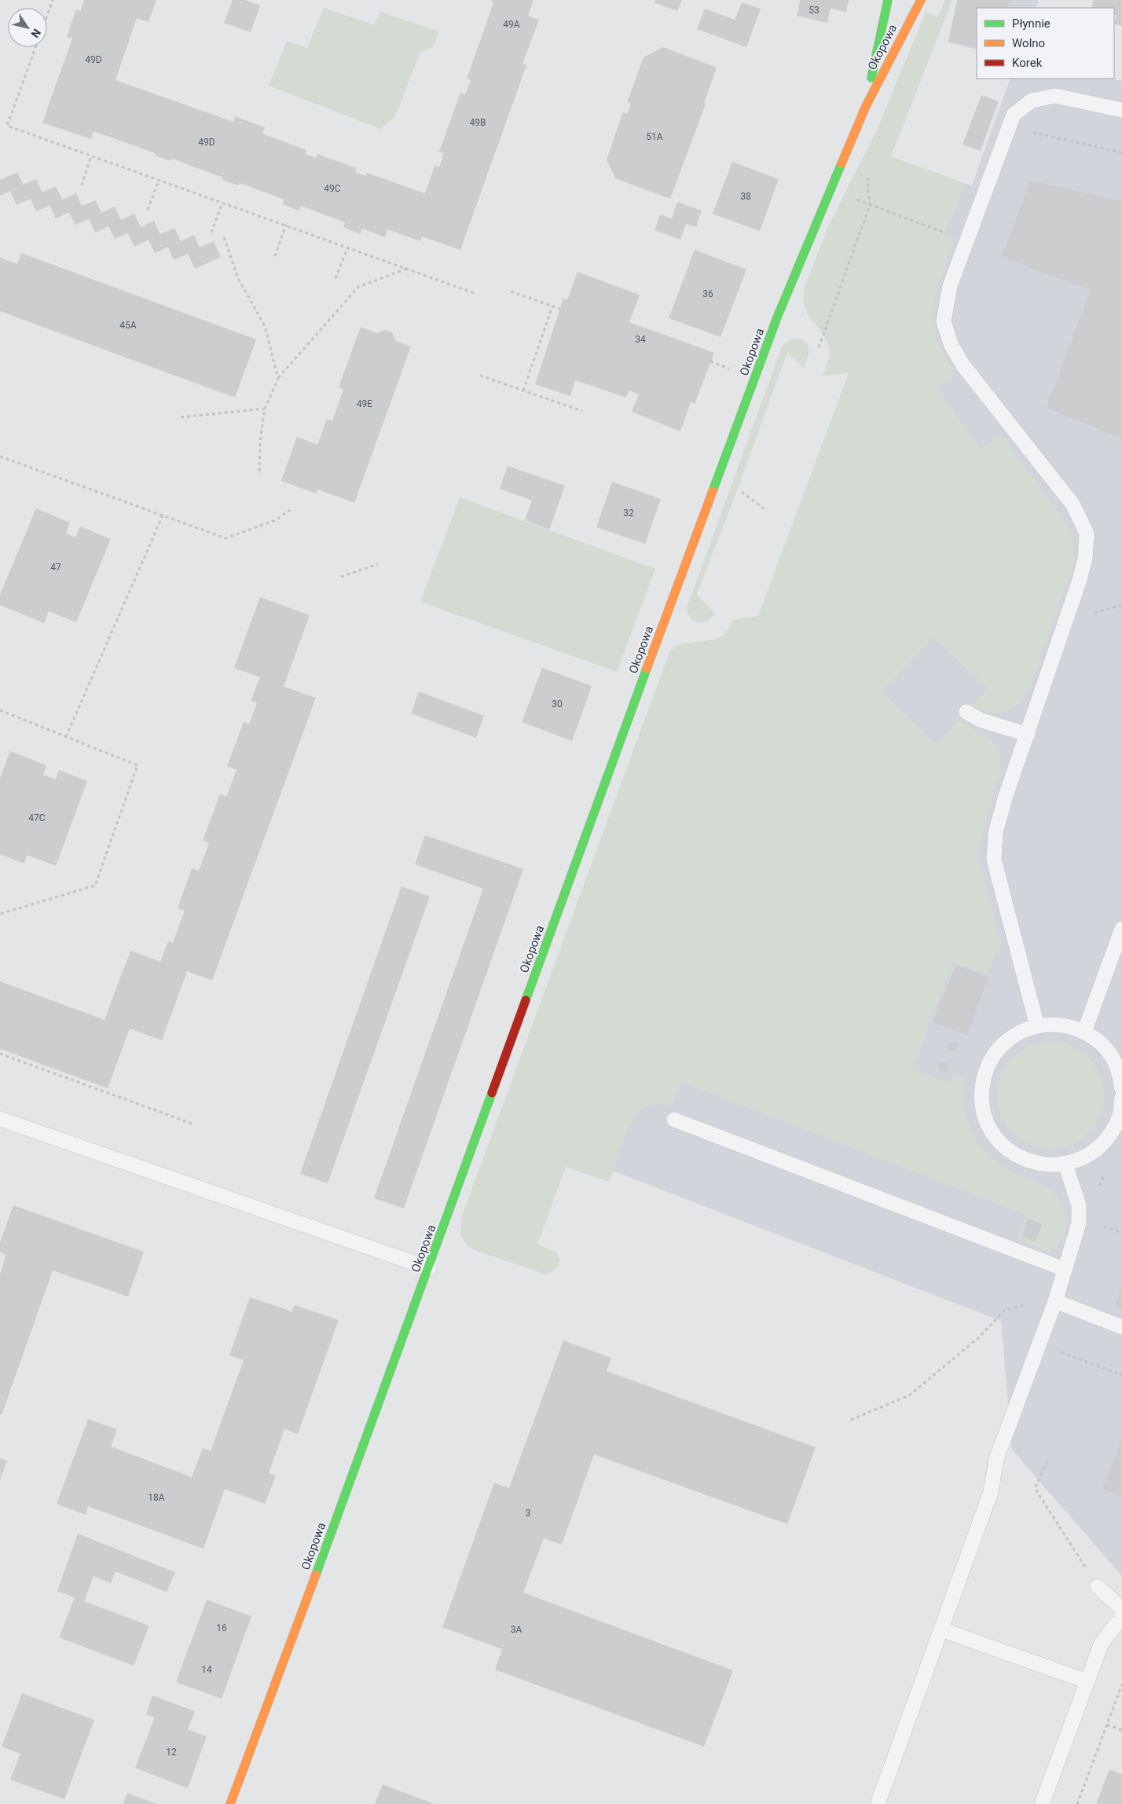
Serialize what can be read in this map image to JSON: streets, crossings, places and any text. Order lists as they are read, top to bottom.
{
  "streets": {
    "street": ["Okopowa"]
  },
  "house_numbers": [
    "53",
    "49A",
    "49D",
    "49B",
    "51A",
    "49D",
    "49C",
    "38",
    "36",
    "45A",
    "34",
    "49E",
    "32",
    "47",
    "30",
    "47C",
    "18A",
    "3",
    "16",
    "3A",
    "14",
    "12"
  ],
  "legend": ["Płynnie", "Wolno", "Korek"],
  "north": "bottom right"
}
